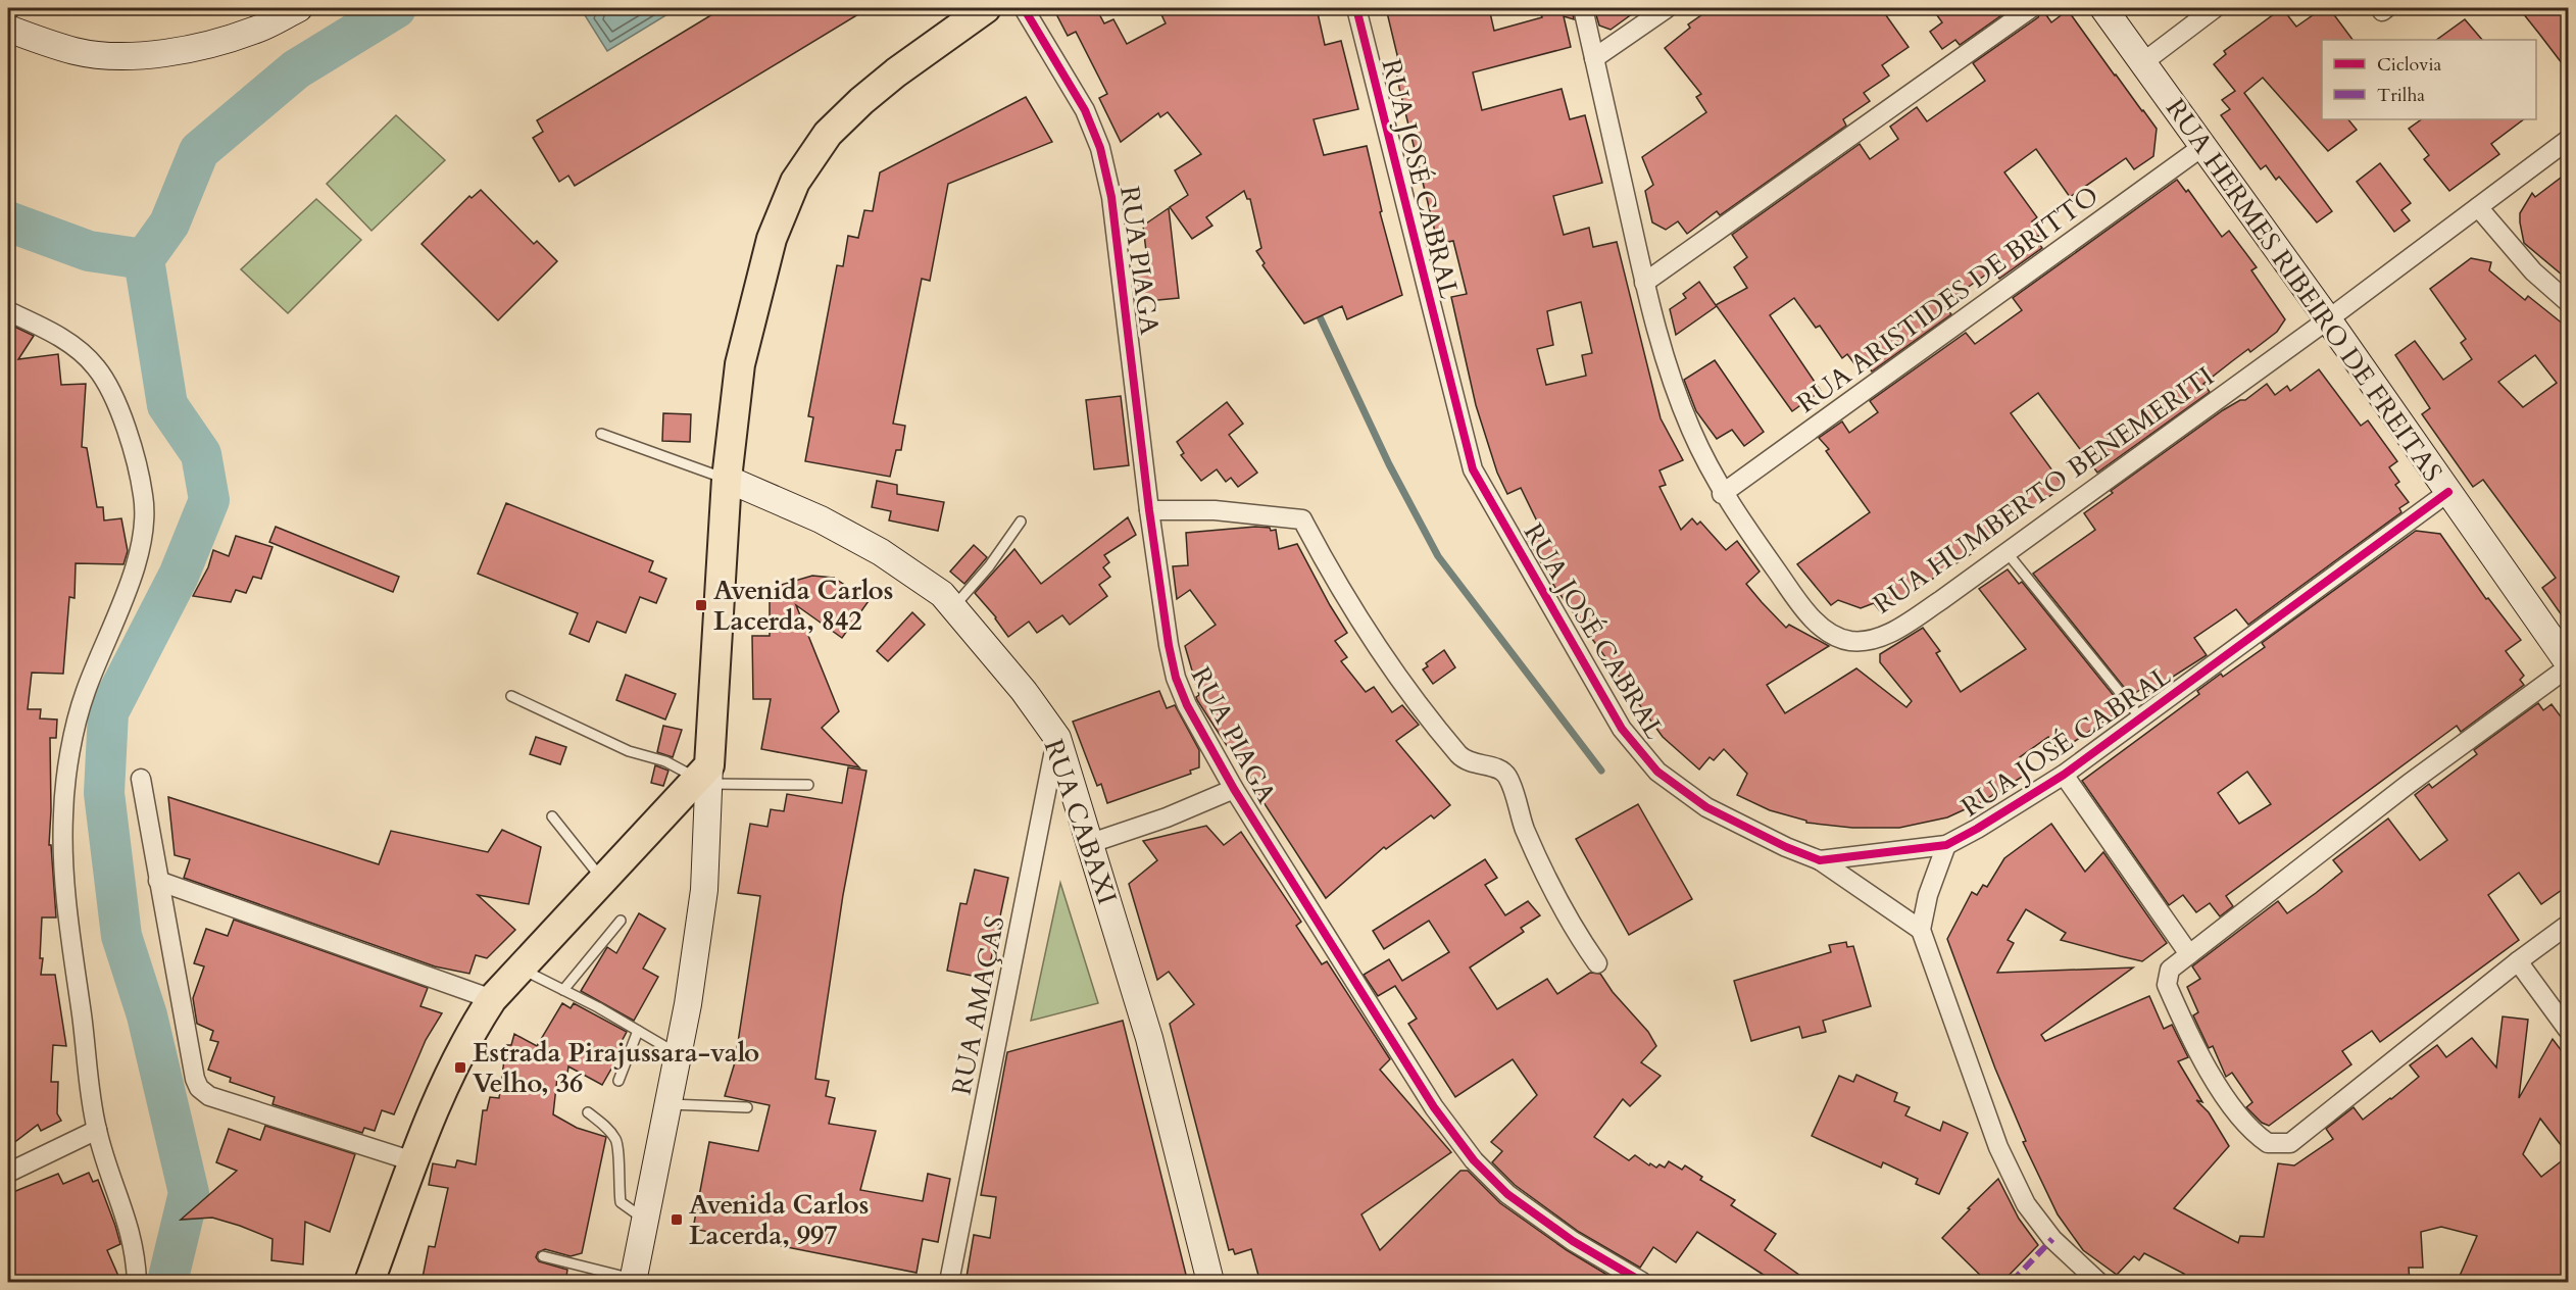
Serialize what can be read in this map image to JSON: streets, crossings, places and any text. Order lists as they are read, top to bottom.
{
  "streets": {
    "street": [
      "RUA JOSÉ CABRAL",
      "RUA PIAGA",
      "RUA HERMES RIBEIRO DE FREITAS",
      "RUA ARISTIDES DE BRITTO",
      "RUA HUMBERTO BENEMERITI",
      "RUA CABAXI",
      "RUA AMAÇAS"
    ]
  },
  "crossings": [
    ["RUA JOSÉ CABRAL", "RUA HERMES RIBEIRO DE FREITAS"],
    ["RUA HERMES RIBEIRO DE FREITAS", "RUA ARISTIDES DE BRITTO"],
    ["RUA HERMES RIBEIRO DE FREITAS", "RUA HUMBERTO BENEMERITI"],
    ["RUA ARISTIDES DE BRITTO", "RUA HUMBERTO BENEMERITI"],
    ["RUA CABAXI", "RUA AMAÇAS"]
  ],
  "places": {
    "transit": ["Avenida Carlos Lacerda, 842", "Estrada Pirajussara-valo Velho, 36", "Avenida Carlos Lacerda, 997"]
  },
  "legend": ["Ciclovia", "Trilha"]
}
